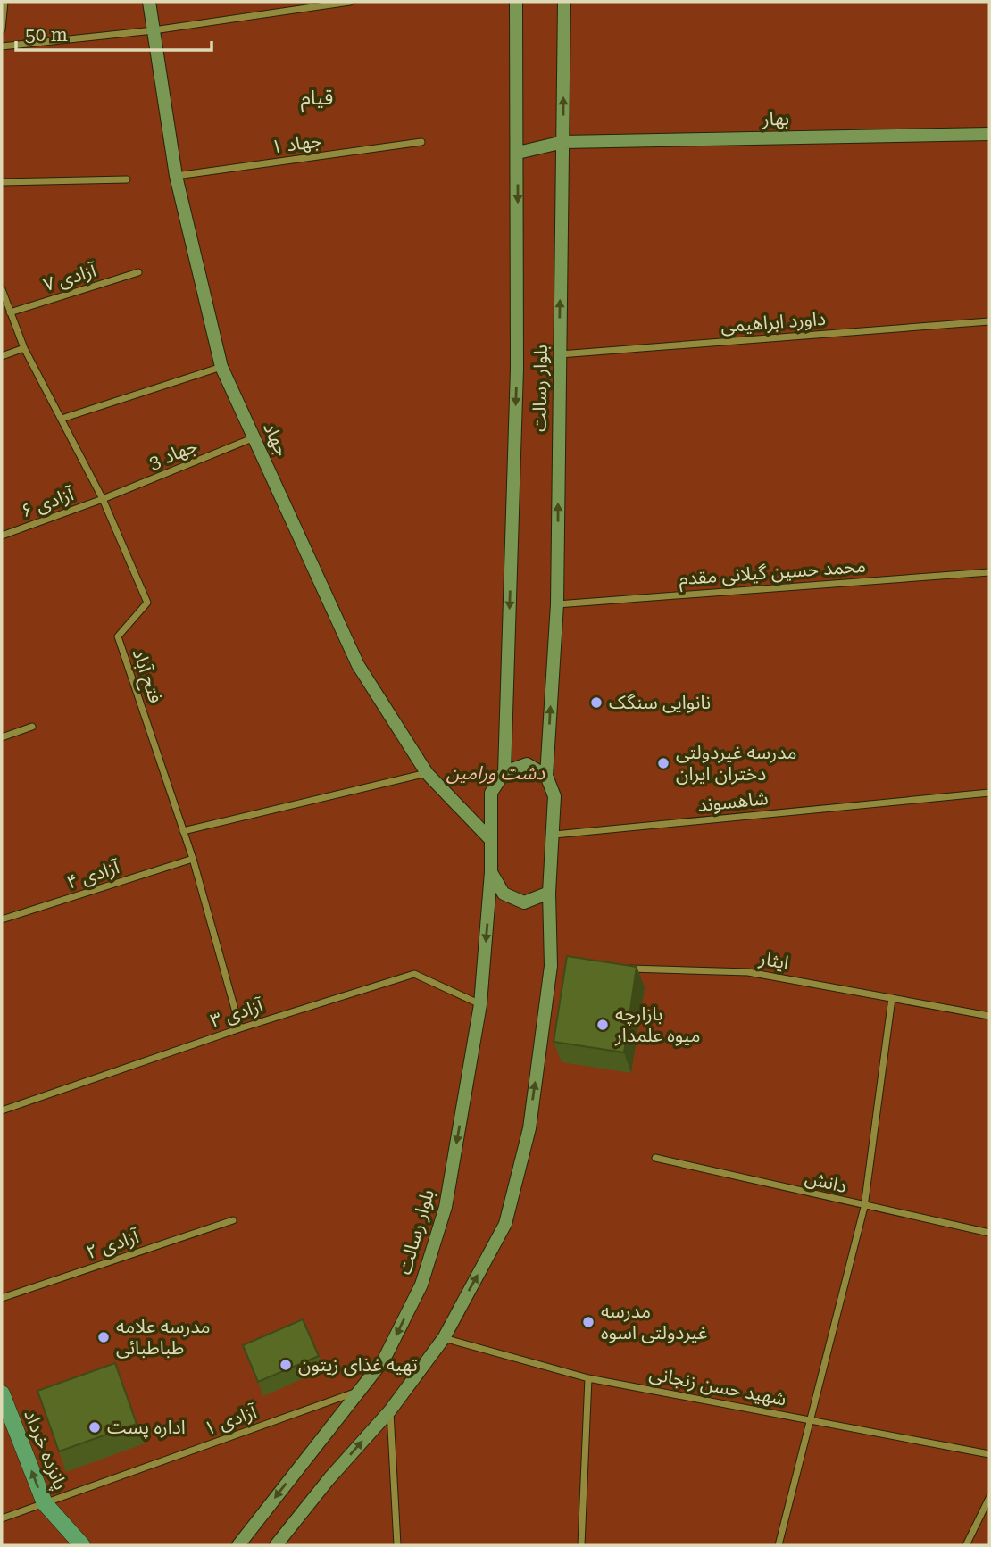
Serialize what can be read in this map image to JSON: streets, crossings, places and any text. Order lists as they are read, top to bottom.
{
  "streets": {
    "main road": [
      "بهار",
      "بلوار رسالت",
      "جهاد",
      "پانزده خرداد"
    ],
    "street": [
      "جهاد ۱",
      "آزادی ۷",
      "داورد ابراهیمی",
      "جهاد 3",
      "آزادی ۶",
      "محمد حسین گیلانی مقدم",
      "فتح آباد",
      "شاهسوند",
      "آزادی ۴",
      "ایثار",
      "آزادی ۳",
      "دانش",
      "آزادی ۲",
      "شهید حسن زنجانی",
      "آزادی ۱"
    ]
  },
  "crossings": [
    ["بهار", "بلوار رسالت"],
    ["جهاد ۱", "جهاد"],
    ["آزادی ۷", "فتح آباد"],
    ["داورد ابراهیمی", "بلوار رسالت"],
    ["بلوار رسالت", "جهاد"],
    ["بلوار رسالت", "محمد حسین گیلانی مقدم"],
    ["بلوار رسالت", "شاهسوند"],
    ["بلوار رسالت", "آزادی ۳"],
    ["بلوار رسالت", "آزادی ۱"],
    ["جهاد", "جهاد 3"],
    ["جهاد 3", "آزادی ۶"],
    ["جهاد 3", "فتح آباد"],
    ["آزادی ۶", "فتح آباد"],
    ["فتح آباد", "آزادی ۴"],
    ["فتح آباد", "آزادی ۳"],
    ["آزادی ۱", "پانزده خرداد"]
  ],
  "one_way": ["پانزده خرداد"],
  "districts": ["قیام"],
  "parks": ["دشت ورامین"],
  "places": [
    "نانوایی سنگک",
    "مدرسه غیردولتی دختران ایران",
    "بازارچه میوه علمدار",
    "مدرسه غیردولتی اسوه",
    "مدرسه علامه طباطبائی",
    "تهیه غذای زیتون",
    "اداره پست"
  ],
  "scale_bar": "50 m"
}
